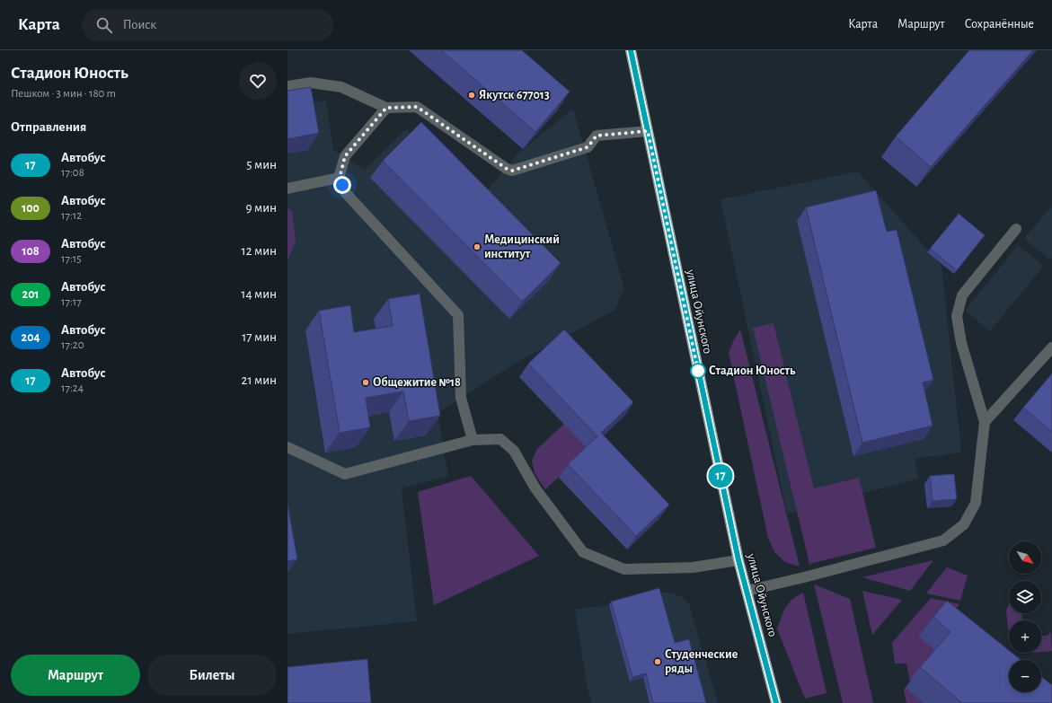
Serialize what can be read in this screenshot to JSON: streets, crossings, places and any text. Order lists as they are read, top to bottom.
{
  "streets": {
    "main road": ["улица Ойунского"]
  },
  "places": [
    "Якутск 677013",
    "Медицинский институт",
    "Стадион Юность",
    "Общежитие №18",
    "Студенческие ряды"
  ],
  "lines": ["bus line 17"],
  "north": "bottom right",
  "page": {
    "header": "Карта",
    "search": "Поиск",
    "nav": ["Карта", "Маршрут", "Сохранённые"],
    "heading": [
      ["Стадион Юность", "Пешком · 3 мин · 180 m"],
      "Отправления"
    ],
    "on_map": "17",
    "list": [
      {
        "mark": "17",
        "name": "Автобус",
        "note": "17:08",
        "value": "5 мин"
      },
      {
        "mark": "100",
        "name": "Автобус",
        "note": "17:12",
        "value": "9 мин"
      },
      {
        "mark": "108",
        "name": "Автобус",
        "note": "17:15",
        "value": "12 мин"
      },
      {
        "mark": "201",
        "name": "Автобус",
        "note": "17:17",
        "value": "14 мин"
      },
      {
        "mark": "204",
        "name": "Автобус",
        "note": "17:20",
        "value": "17 мин"
      },
      {
        "mark": "17",
        "name": "Автобус",
        "note": "17:24",
        "value": "21 мин"
      }
    ],
    "map_buttons": ["+", "−"],
    "buttons": ["Маршрут", "Билеты"]
  }
}
